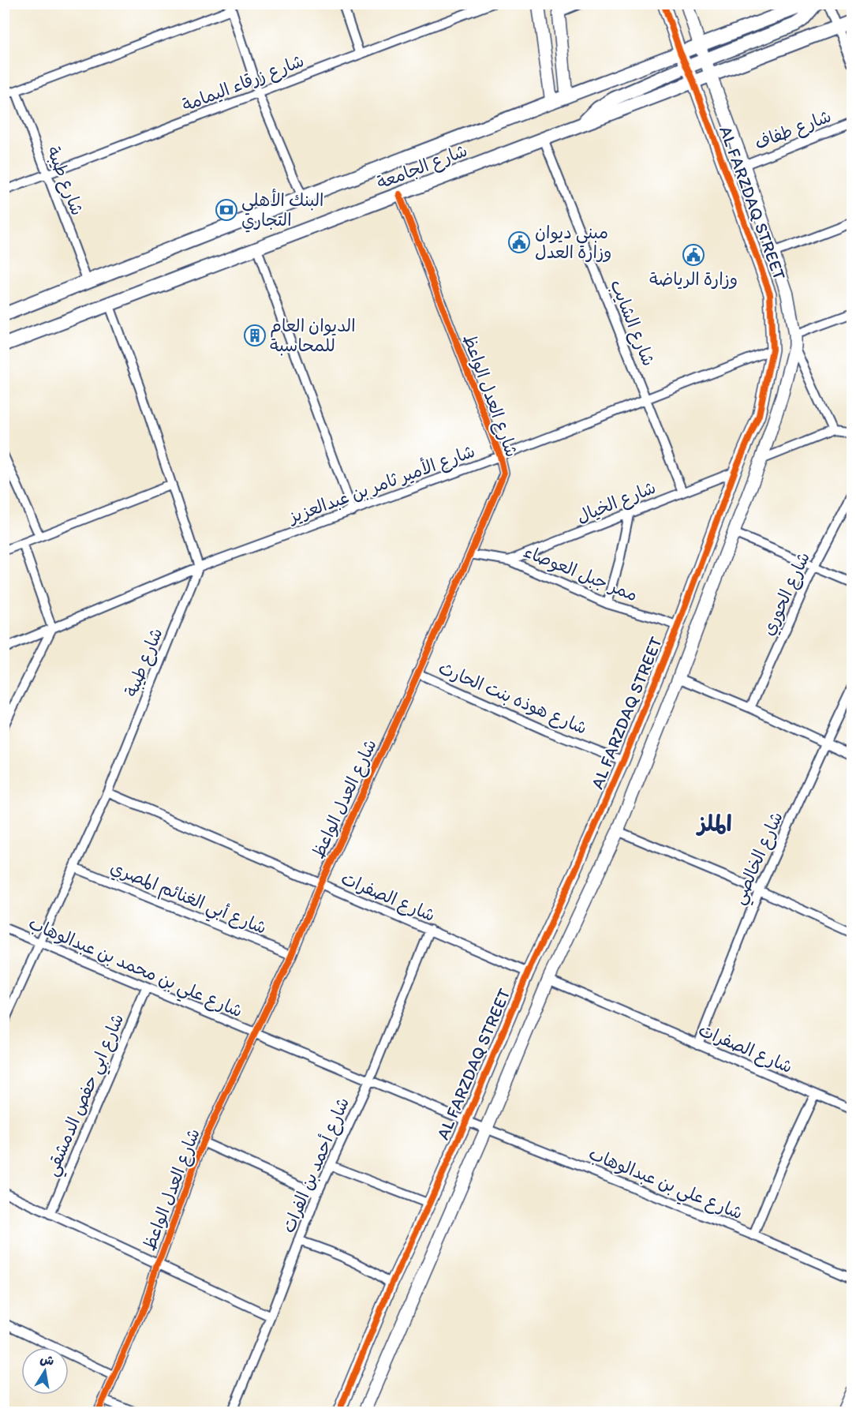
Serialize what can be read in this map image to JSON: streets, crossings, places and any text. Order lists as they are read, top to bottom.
{
  "streets": {
    "main road": ["شارع الجامعة"],
    "street": [
      "شارع زرقاء اليمامة",
      "شارع طفاف",
      "شارع طيبة",
      "AL FARZDAQ STREET",
      "شارع الشايب",
      "شارع العدل الواعظ",
      "شارع الأمير ثامر بن عبدالعزيز",
      "شارع الخيال",
      "ممر جبل العوصاء",
      "شارع الحوري",
      "شارع هوذه بنت الحارث",
      "شارع الخالصي",
      "شارع الصفرات",
      "شارع أبي الغنائم المصري",
      "شارع علي بن محمد بن عبدالوهاب",
      "شارع ابي حفص الدمشقي",
      "شارع أحمد بن الفرات",
      "شارع علي بن عبدالوهاب"
    ]
  },
  "crossings": [
    ["شارع زرقاء اليمامة", "شارع طيبة"],
    ["شارع طفاف", "AL FARZDAQ STREET"],
    ["شارع الجامعة", "شارع طيبة"],
    ["شارع الجامعة", "AL FARZDAQ STREET"],
    ["شارع الجامعة", "شارع الشايب"],
    ["شارع الجامعة", "شارع العدل الواعظ"],
    ["شارع طيبة", "شارع الأمير ثامر بن عبدالعزيز"],
    ["شارع طيبة", "شارع الصفرات"],
    ["شارع طيبة", "شارع أبي الغنائم المصري"],
    ["شارع طيبة", "شارع علي بن محمد بن عبدالوهاب"],
    ["AL FARZDAQ STREET", "شارع الأمير ثامر بن عبدالعزيز"],
    ["AL FARZDAQ STREET", "شارع الخيال"],
    ["AL FARZDAQ STREET", "ممر جبل العوصاء"],
    ["AL FARZDAQ STREET", "شارع هوذه بنت الحارث"],
    ["AL FARZDAQ STREET", "شارع الصفرات"],
    ["AL FARZDAQ STREET", "شارع علي بن محمد بن عبدالوهاب"],
    ["AL FARZDAQ STREET", "شارع علي بن عبدالوهاب"],
    ["شارع الشايب", "شارع الأمير ثامر بن عبدالعزيز"],
    ["شارع الشايب", "شارع الخيال"],
    ["شارع العدل الواعظ", "شارع الأمير ثامر بن عبدالعزيز"],
    ["شارع العدل الواعظ", "ممر جبل العوصاء"],
    ["شارع العدل الواعظ", "شارع هوذه بنت الحارث"],
    ["شارع العدل الواعظ", "شارع الصفرات"],
    ["شارع العدل الواعظ", "شارع أبي الغنائم المصري"],
    ["شارع العدل الواعظ", "شارع علي بن محمد بن عبدالوهاب"],
    ["شارع الخيال", "ممر جبل العوصاء"],
    ["شارع الخالصي", "شارع الصفرات"],
    ["شارع الصفرات", "شارع أحمد بن الفرات"],
    ["شارع علي بن محمد بن عبدالوهاب", "شارع ابي حفص الدمشقي"],
    ["شارع علي بن محمد بن عبدالوهاب", "شارع أحمد بن الفرات"],
    ["شارع علي بن محمد بن عبدالوهاب", "شارع علي بن عبدالوهاب"]
  ],
  "districts": ["الملز"],
  "places": {
    "bank": ["البنك الأهلي التجاري"],
    "public building": ["مبنى ديوان وزارة العدل", "وزارة الرياضة"],
    "building": ["الديوان العام للمحاسبة"]
  },
  "north": "top"
}
